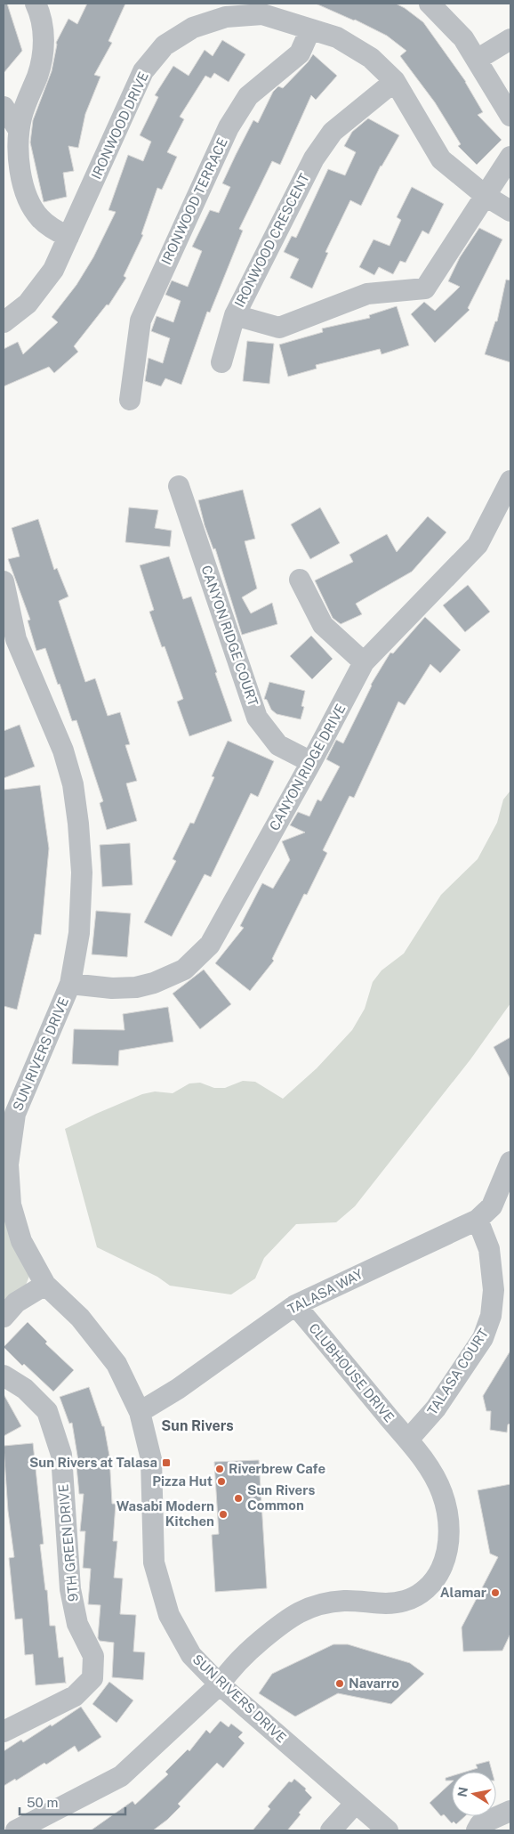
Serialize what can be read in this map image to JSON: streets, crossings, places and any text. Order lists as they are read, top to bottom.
{
  "streets": {
    "street": [
      "IRONWOOD DRIVE",
      "IRONWOOD TERRACE",
      "IRONWOOD CRESCENT",
      "CANYON RIDGE COURT",
      "CANYON RIDGE DRIVE",
      "SUN RIVERS DRIVE",
      "TALASA WAY",
      "TALASA COURT",
      "CLUBHOUSE DRIVE",
      "9TH GREEN DRIVE"
    ]
  },
  "crossings": [
    ["IRONWOOD DRIVE", "IRONWOOD TERRACE"],
    ["IRONWOOD DRIVE", "IRONWOOD CRESCENT"],
    ["CANYON RIDGE COURT", "CANYON RIDGE DRIVE"],
    ["CANYON RIDGE DRIVE", "SUN RIVERS DRIVE"],
    ["SUN RIVERS DRIVE", "TALASA WAY"],
    ["TALASA WAY", "TALASA COURT"],
    ["TALASA WAY", "CLUBHOUSE DRIVE"],
    ["TALASA COURT", "CLUBHOUSE DRIVE"]
  ],
  "districts": ["Sun Rivers"],
  "places": {
    "transit": ["Sun Rivers at Talasa"],
    "other": [
      "Riverbrew Cafe",
      "Pizza Hut",
      "Sun Rivers Common",
      "Wasabi Modern Kitchen",
      "Alamar",
      "Navarro"
    ]
  },
  "scale_bar": "50 m",
  "north": "left"
}
